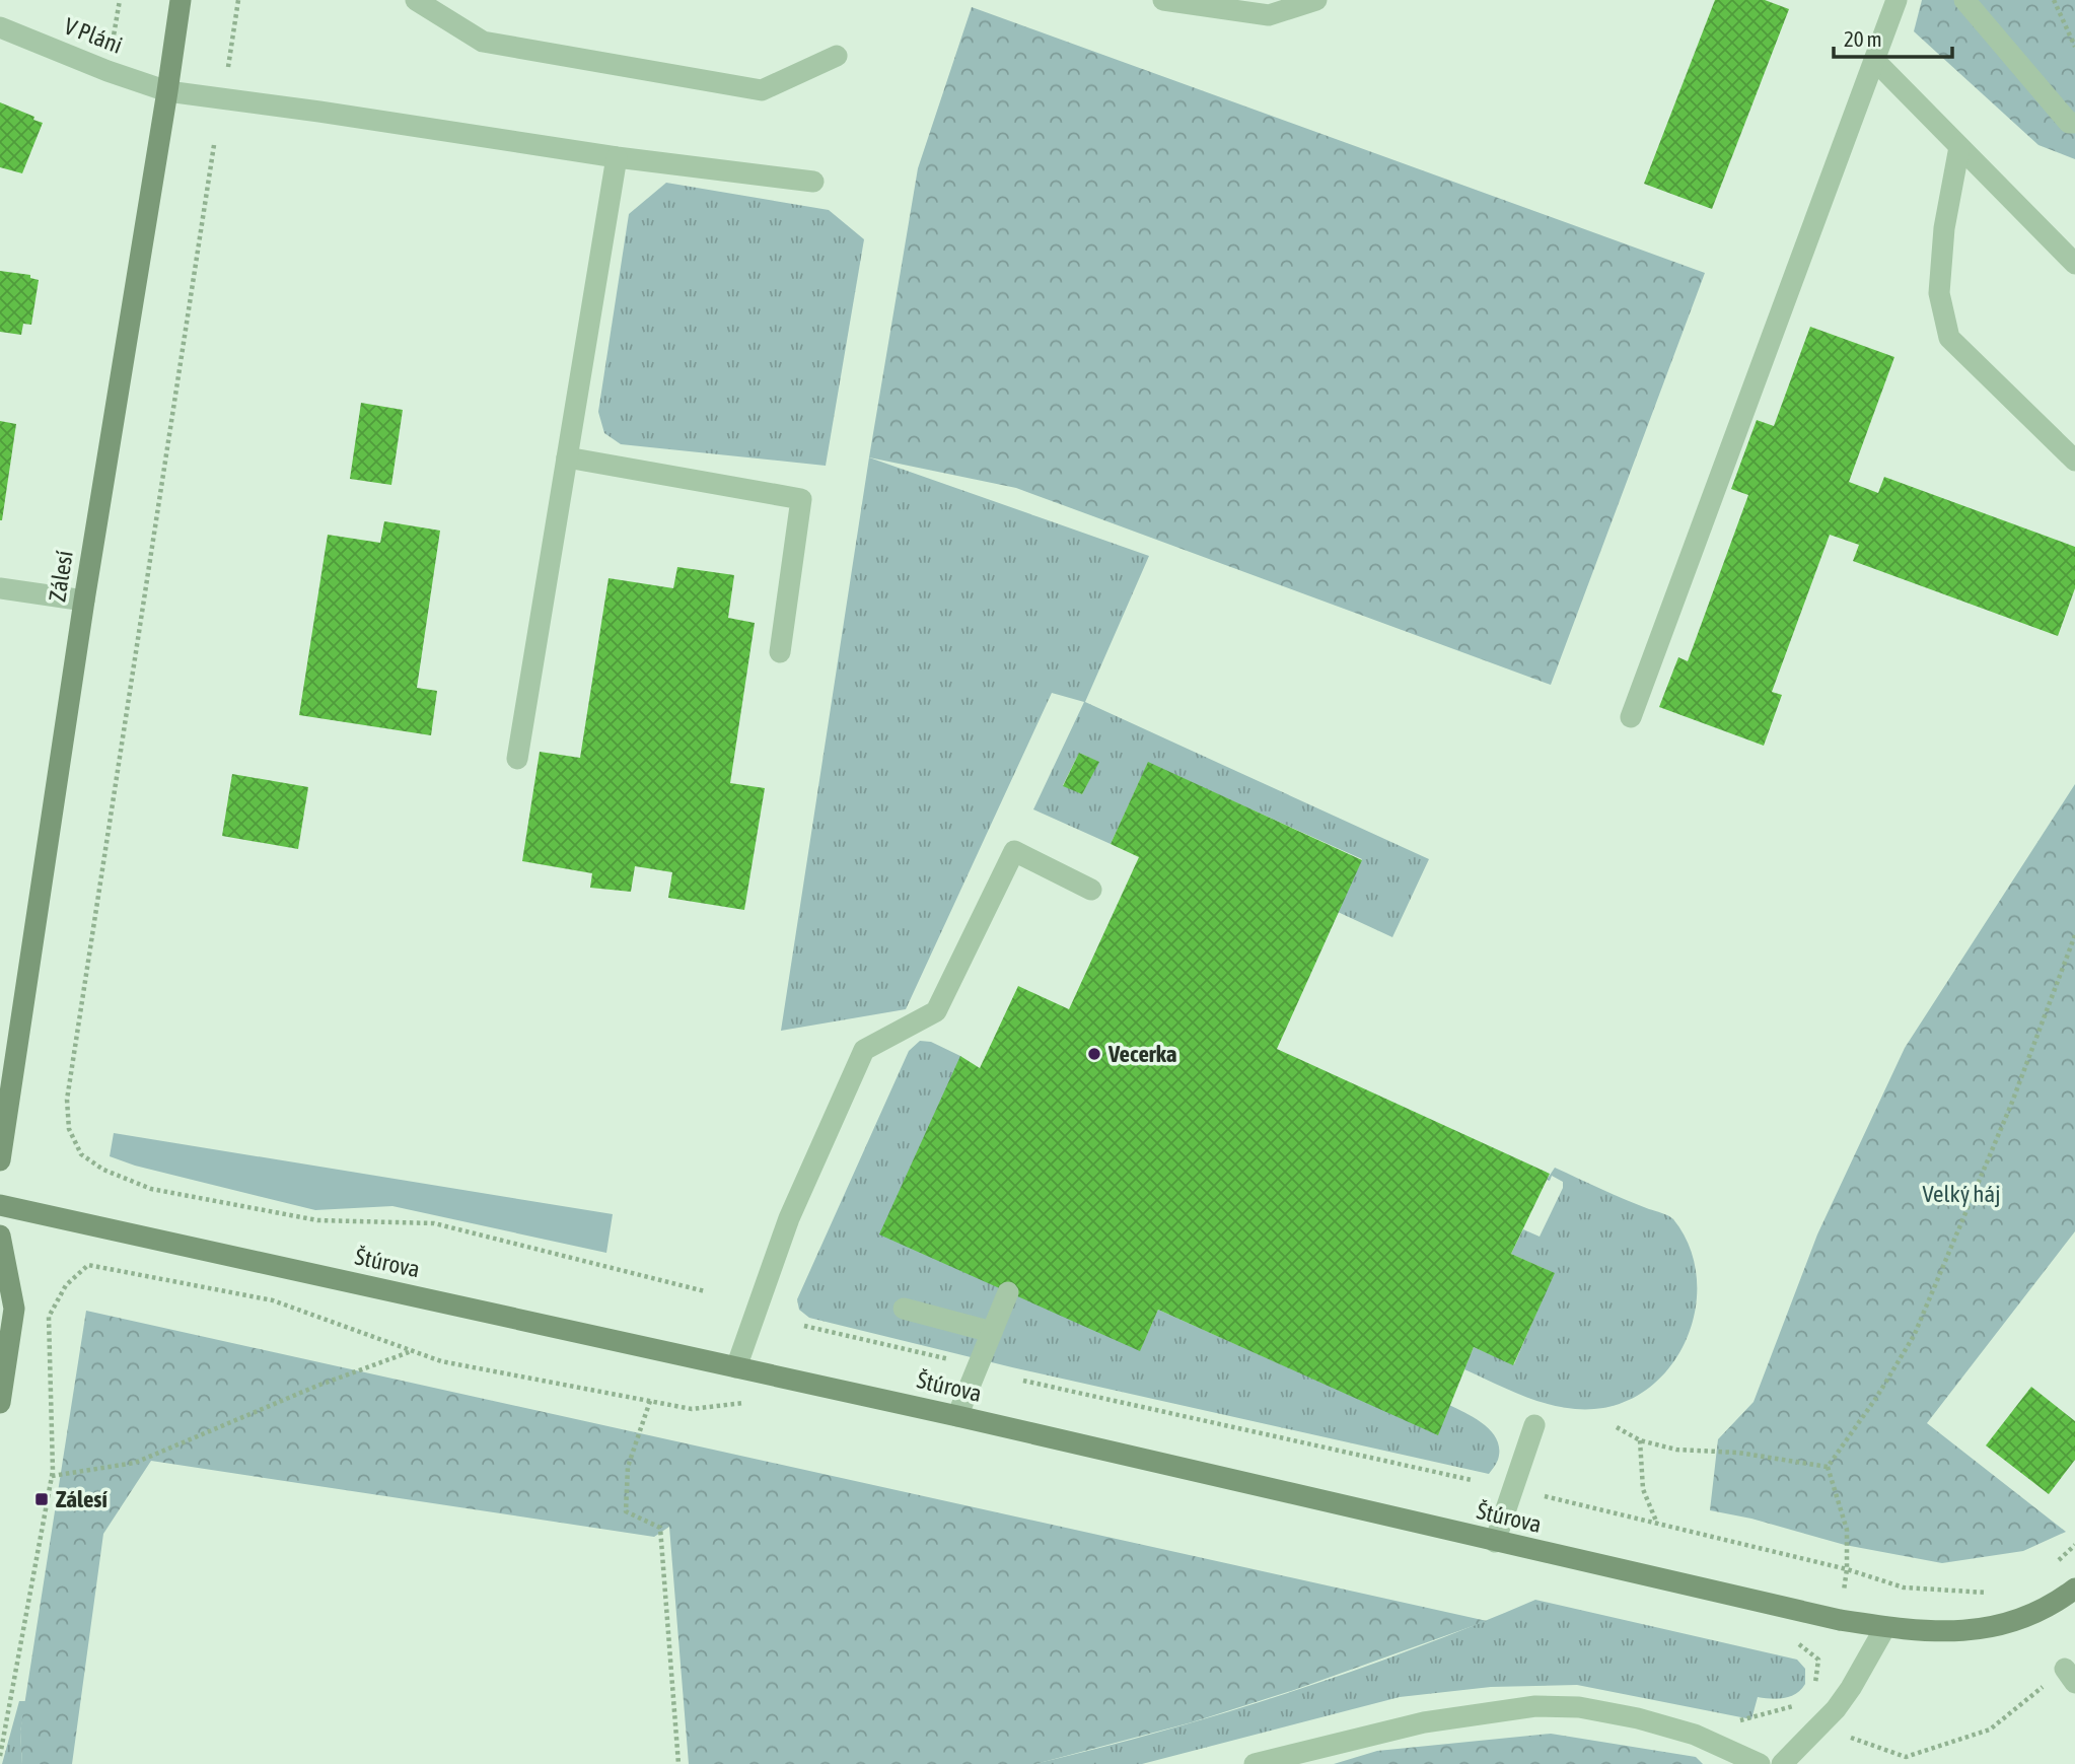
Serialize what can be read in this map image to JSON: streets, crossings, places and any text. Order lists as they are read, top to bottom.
{
  "streets": {
    "street": ["V Pláni", "Zálesí", "Štúrova"]
  },
  "crossings": [
    ["V Pláni", "Zálesí"]
  ],
  "parks": ["Velký háj"],
  "places": {
    "other": ["Vecerka"],
    "transit": ["Zálesí"]
  },
  "scale_bar": "20 m"
}
